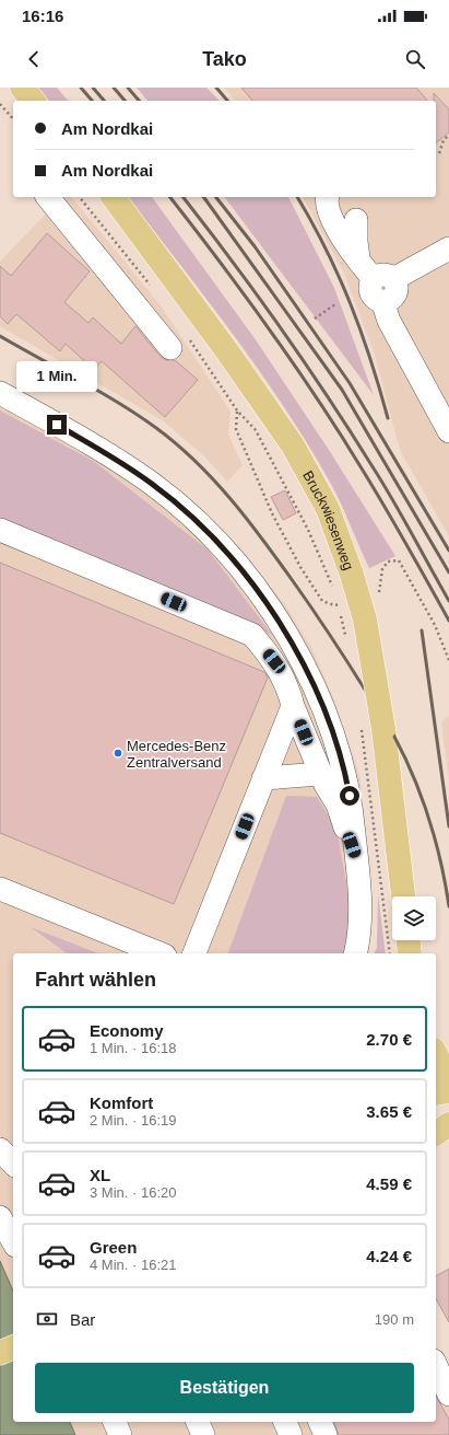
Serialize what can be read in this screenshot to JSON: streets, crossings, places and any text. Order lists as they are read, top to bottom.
{
  "streets": {
    "main road": ["Bruckwiesenweg"]
  },
  "places": ["Mercedes-Benz Zentralversand"],
  "page": {
    "status": "16:16",
    "header": "Tako",
    "banner": ["Am Nordkai", "Am Nordkai"],
    "bubble": "1 Min.",
    "heading": "Fahrt wählen",
    "list": [
      {
        "name": "Economy",
        "note": "1 Min. · 16:18",
        "value": "2.70 €"
      },
      {
        "name": "Komfort",
        "note": "2 Min. · 16:19",
        "value": "3.65 €"
      },
      {
        "name": "XL",
        "note": "3 Min. · 16:20",
        "value": "4.59 €"
      },
      {
        "name": "Green",
        "note": "4 Min. · 16:21",
        "value": "4.24 €"
      }
    ],
    "pay": ["Bar", "190 m"],
    "buttons": "Bestätigen"
  }
}
